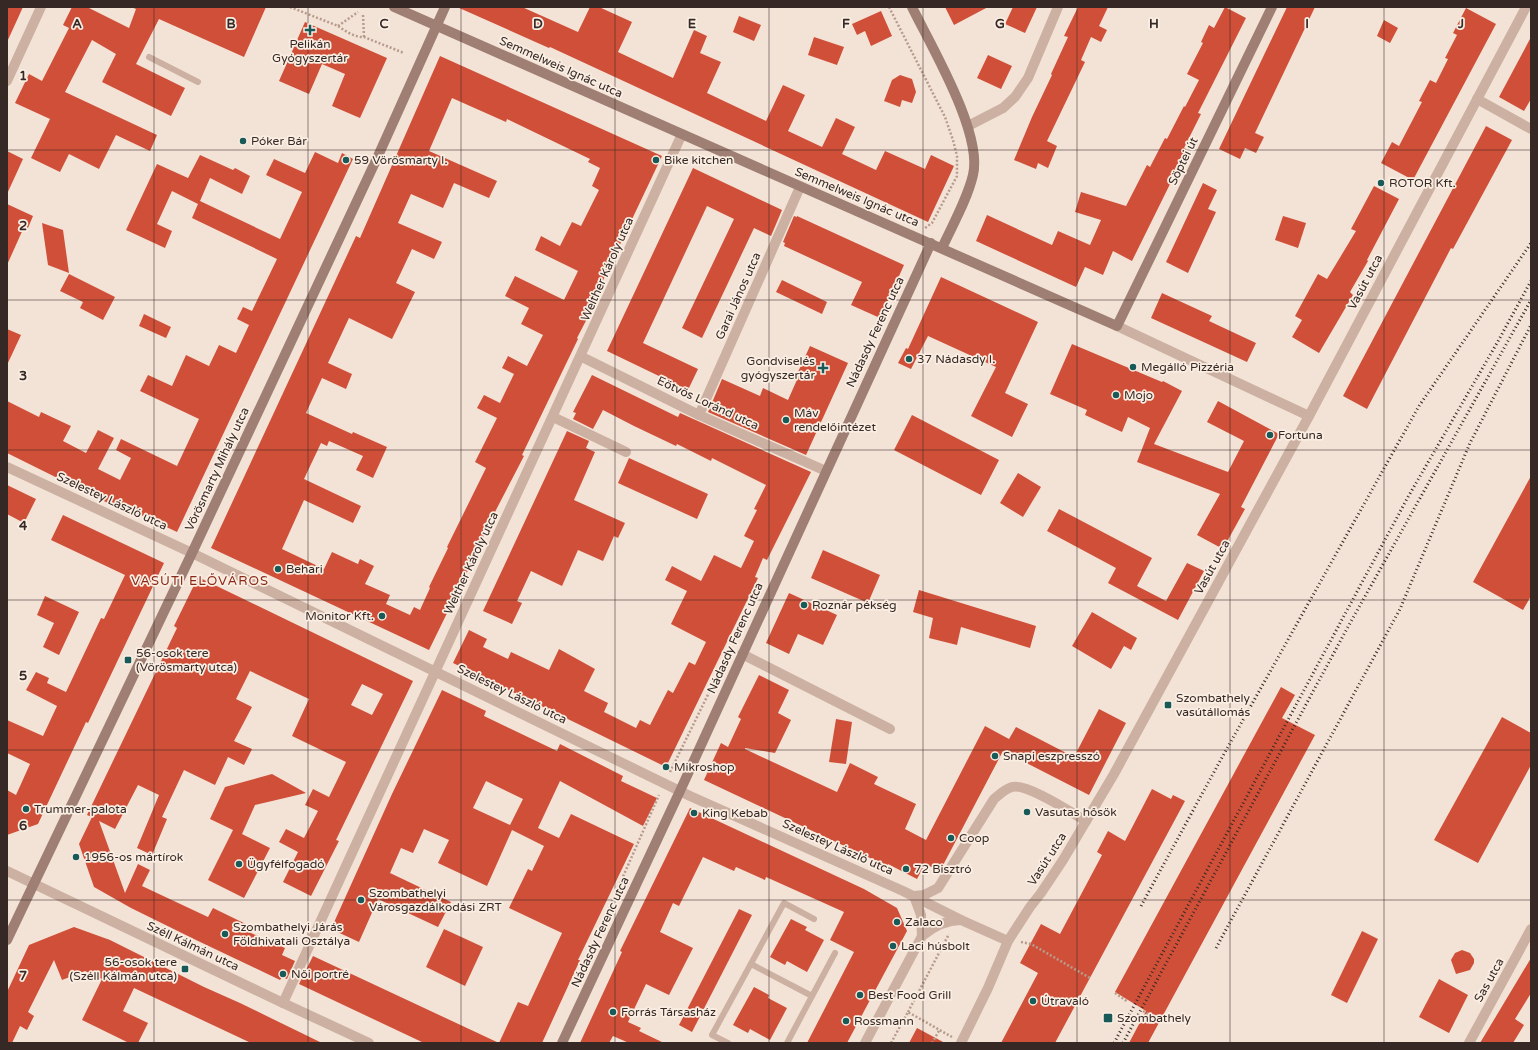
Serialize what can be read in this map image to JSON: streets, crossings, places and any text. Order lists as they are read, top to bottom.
{
  "streets": {
    "street": [
      "Semmelweis Ignác utca",
      "Söptei út",
      "Welther Károly utca",
      "Vasút utca",
      "Garai János utca",
      "Nádasdy Ferenc utca",
      "Eötvös Loránd utca",
      "Vörösmarty Mihály utca",
      "Szelestey László utca",
      "Széll Kálmán utca",
      "Sas utca"
    ]
  },
  "crossings": [
    ["Semmelweis Ignác utca", "Söptei út"],
    ["Semmelweis Ignác utca", "Welther Károly utca"],
    ["Semmelweis Ignác utca", "Vasút utca"],
    ["Semmelweis Ignác utca", "Garai János utca"],
    ["Semmelweis Ignác utca", "Nádasdy Ferenc utca"],
    ["Semmelweis Ignác utca", "Vörösmarty Mihály utca"],
    ["Welther Károly utca", "Eötvös Loránd utca"],
    ["Welther Károly utca", "Szelestey László utca"],
    ["Welther Károly utca", "Széll Kálmán utca"],
    ["Vasút utca", "Szelestey László utca"],
    ["Garai János utca", "Eötvös Loránd utca"],
    ["Nádasdy Ferenc utca", "Eötvös Loránd utca"],
    ["Nádasdy Ferenc utca", "Szelestey László utca"],
    ["Vörösmarty Mihály utca", "Szelestey László utca"],
    ["Vörösmarty Mihály utca", "Széll Kálmán utca"]
  ],
  "districts": ["VASÚTI ELŐVÁROS"],
  "places": {
    "health": ["Pelikán Gyógyszertár", "Gondviselés gyógyszertár"],
    "other": [
      "Póker Bár",
      "59 Vörösmarty I.",
      "Bike kitchen",
      "ROTOR Kft.",
      "37 Nádasdy I.",
      "Megálló Pizzéria",
      "Mojo",
      "Máv rendelőintézet",
      "Fortuna",
      "Behari",
      "Roznár pékség",
      "Monitor Kft.",
      "Snapi eszpresszó",
      "Mikroshop",
      "Trummer-palota",
      "Vasutas hősök",
      "King Kebab",
      "Coop",
      "1956-os mártírok",
      "Ügyfélfogadó",
      "72 Bisztró",
      "Szombathelyi Városgazdálkodási ZRT",
      "Zalaco",
      "Szombathelyi Járás Földhivatali Osztálya",
      "Laci húsbolt",
      "Női portré",
      "Best Food Grill",
      "Útravaló",
      "Forrás Társasház",
      "Rossmann"
    ],
    "transit": [
      "56-osok tere (Vörösmarty utca)",
      "Szombathely vasútállomás",
      "56-osok tere (Széll Kálmán utca)",
      "Szombathely"
    ]
  },
  "grid": {
    "columns": [
      "A",
      "B",
      "C",
      "D",
      "E",
      "F",
      "G",
      "H",
      "I",
      "J"
    ],
    "rows": [
      "1",
      "2",
      "3",
      "4",
      "5",
      "6",
      "7"
    ]
  }
}
